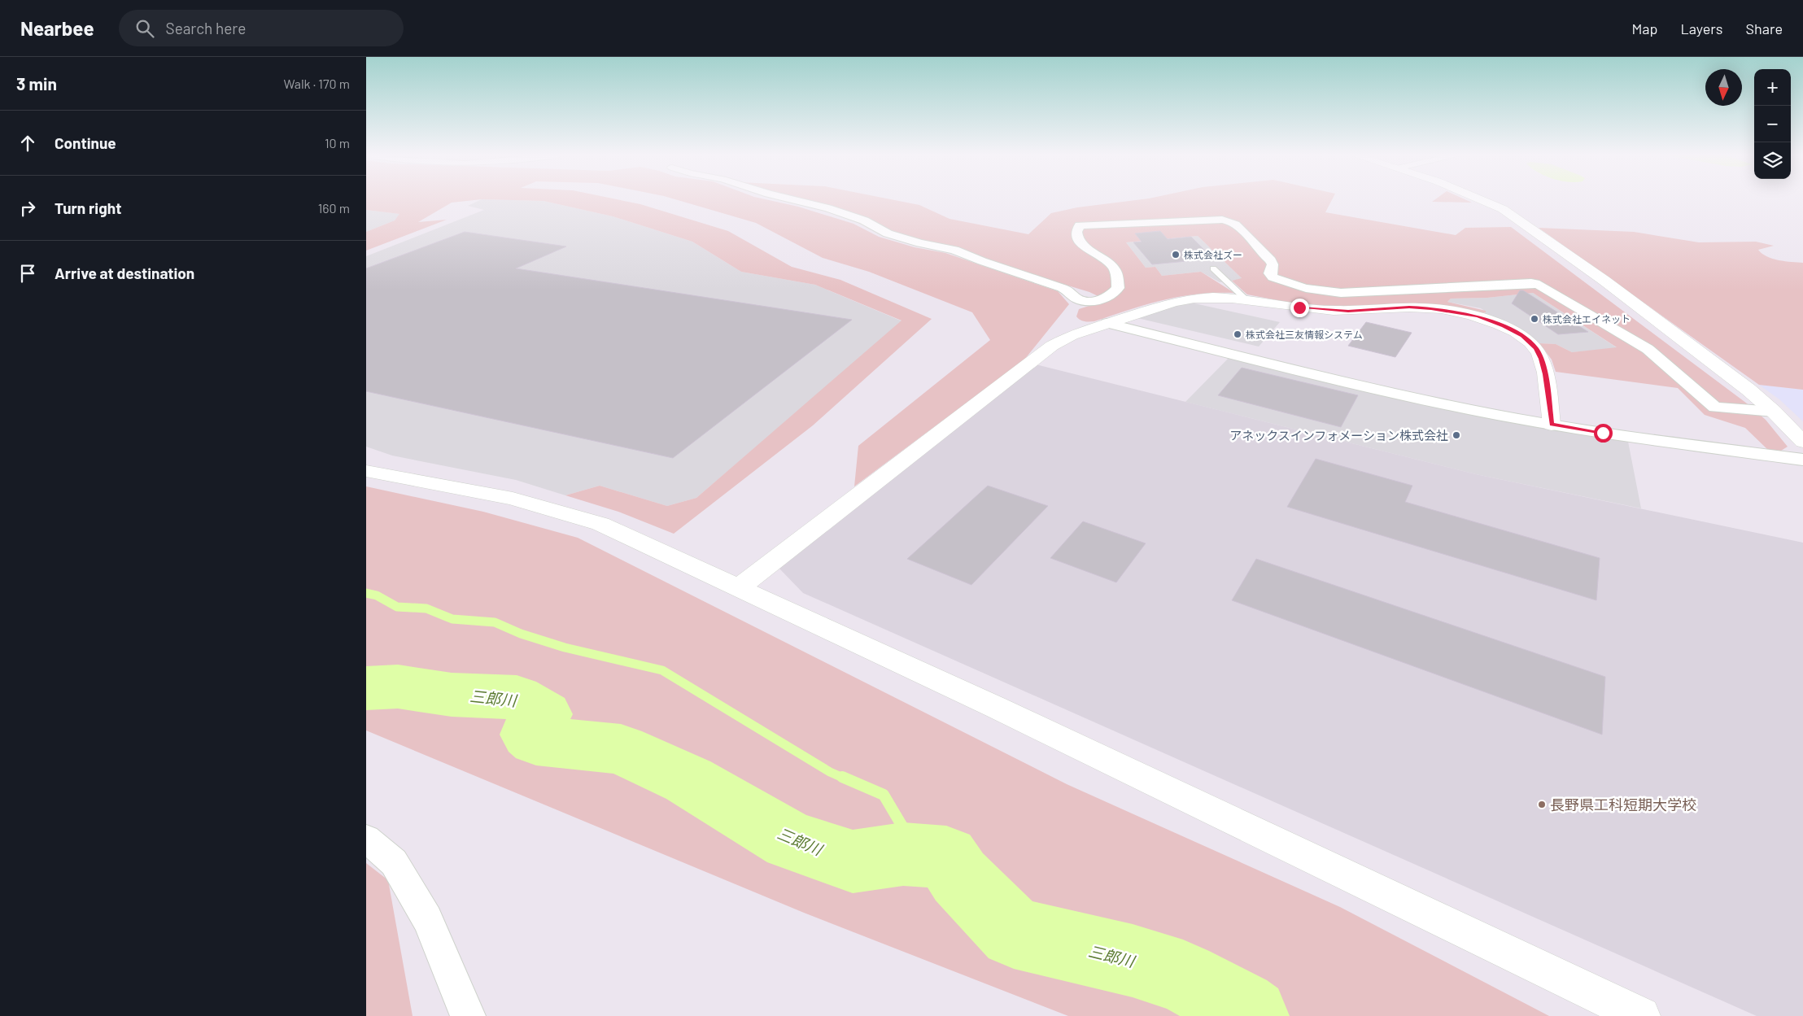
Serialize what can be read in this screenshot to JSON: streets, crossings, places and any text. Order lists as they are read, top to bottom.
{
  "water": ["三郎川"],
  "places": [
    "株式会社ズー",
    "株式会社エイネット",
    "株式会社三友情報システム",
    "アネックスインフォメーション株式会社",
    "長野県工科短期大学校"
  ],
  "north": "bottom",
  "page": {
    "header": "Nearbee",
    "search": "Search here",
    "nav": ["Map", "Layers", "Share"],
    "heading": ["3 min", "Walk · 170 m"],
    "map_buttons": ["+", "−"],
    "list": [
      ["Continue", "10 m"],
      ["Turn right", "160 m"],
      "Arrive at destination"
    ]
  }
}
